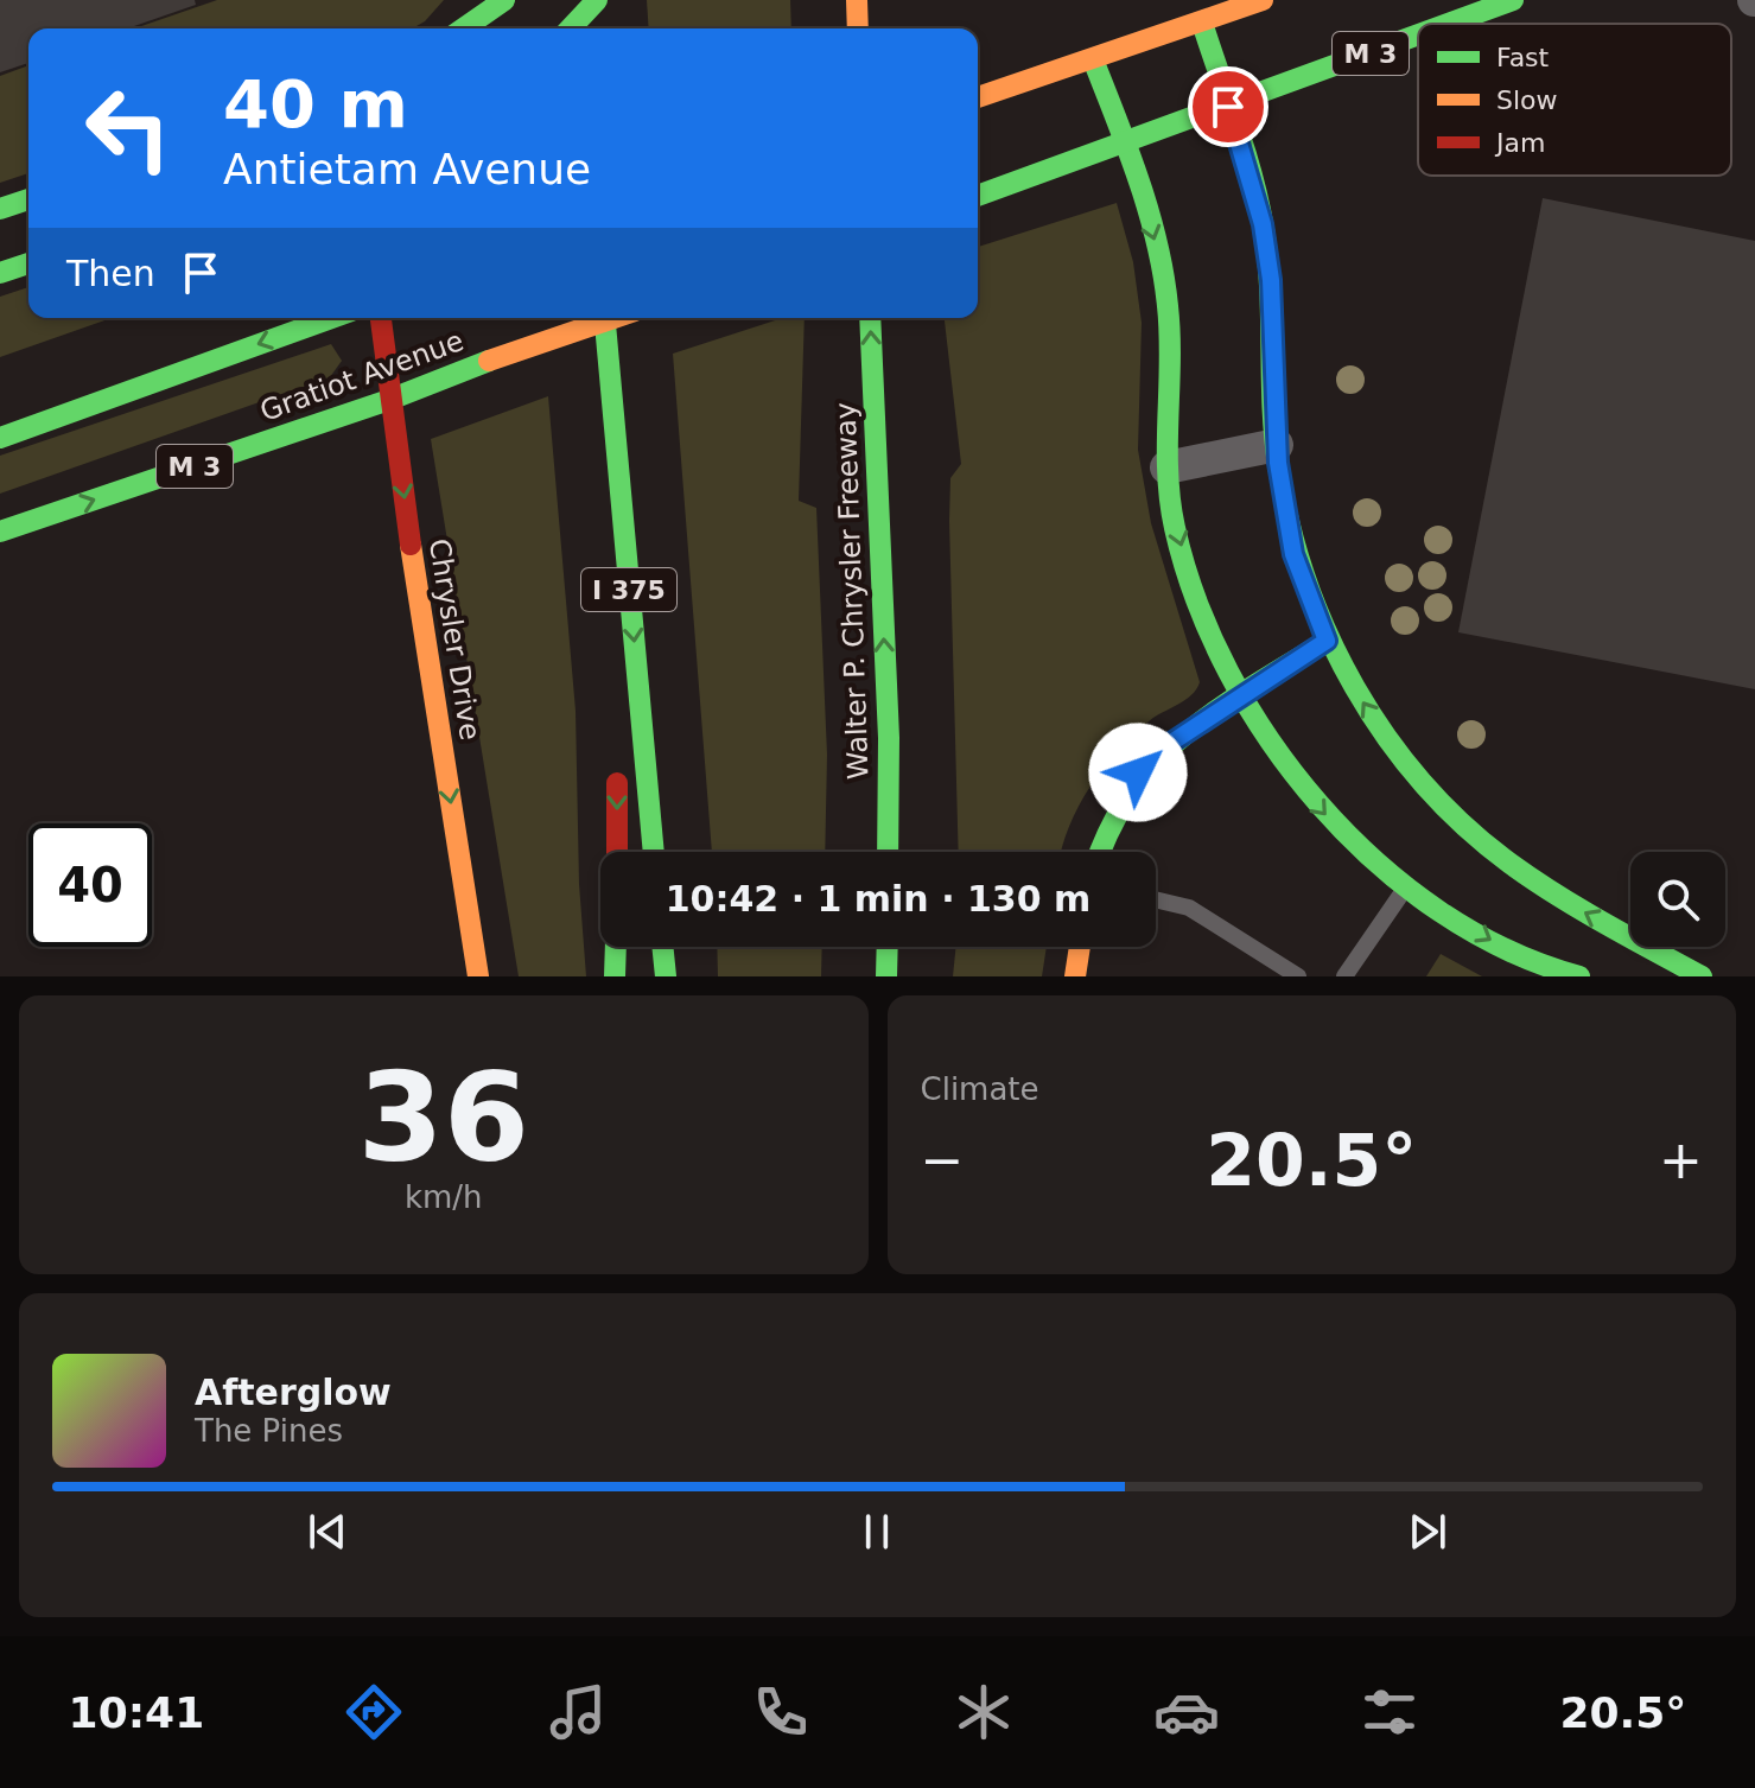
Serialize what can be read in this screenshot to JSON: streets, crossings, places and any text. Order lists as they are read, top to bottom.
{
  "streets": {
    "main road": [
      "M 3",
      "Gratiot Avenue",
      "I 375",
      "Walter P. Chrysler Freeway",
      "Chrysler Drive"
    ]
  },
  "crossings": [
    ["Gratiot Avenue", "Chrysler Drive"]
  ],
  "one_way": ["Walter P. Chrysler Freeway"],
  "legend": ["Fast", "Slow", "Jam"],
  "page": {
    "turn": ["40 m", "Antietam Avenue"],
    "then": "Then",
    "limit": "40",
    "trip": "10:42 · 1 min · 130 m",
    "tile": [
      ["36", "km/h"],
      "Climate"
    ],
    "heat": ["−", "20.5°", "+"],
    "song": ["Afterglow", "The Pines"],
    "tabs": ["10:41", "20.5°"]
  }
}
